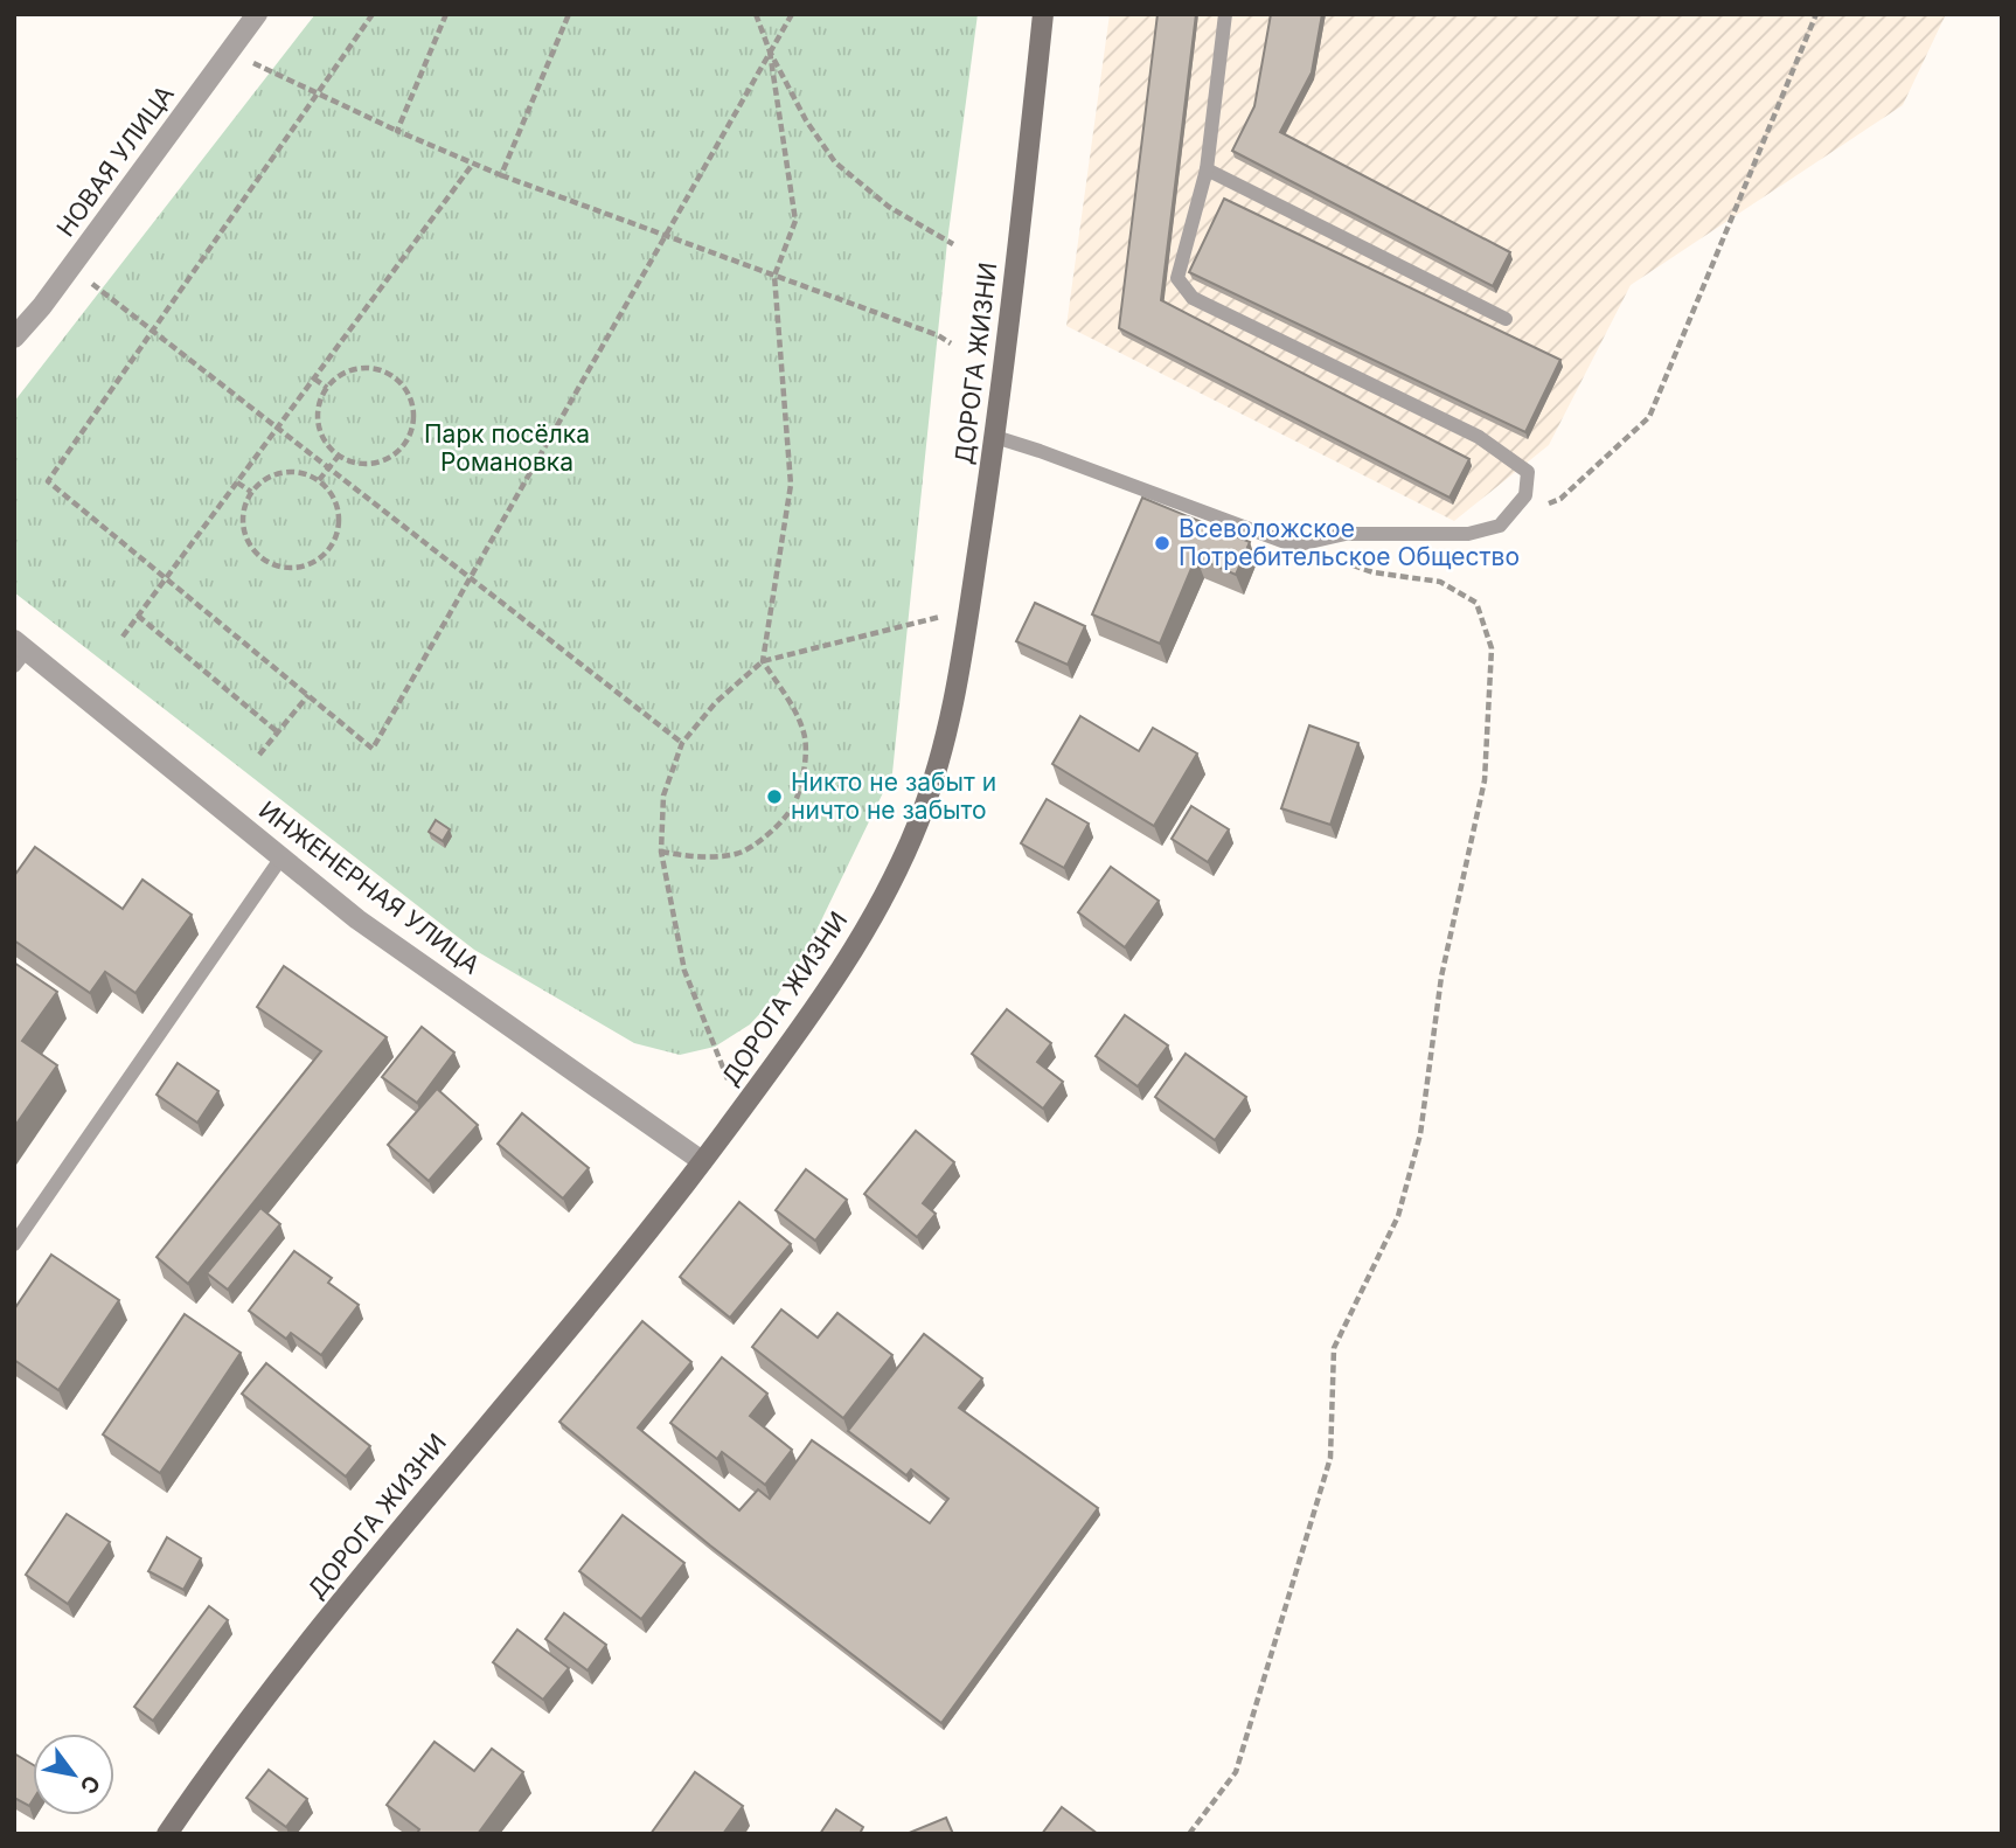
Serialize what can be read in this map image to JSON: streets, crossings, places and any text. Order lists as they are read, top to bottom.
{
  "streets": {
    "main road": ["ДОРОГА ЖИЗНИ"],
    "street": ["НОВАЯ УЛИЦА", "ИНЖЕНЕРНАЯ УЛИЦА"]
  },
  "crossings": [
    ["ДОРОГА ЖИЗНИ", "ИНЖЕНЕРНАЯ УЛИЦА"]
  ],
  "parks": ["Парк посёлка Романовка"],
  "places": ["Всеволожское Потребительское Общество", "Никто не забыт и ничто не забыто"],
  "north": "bottom right"
}
